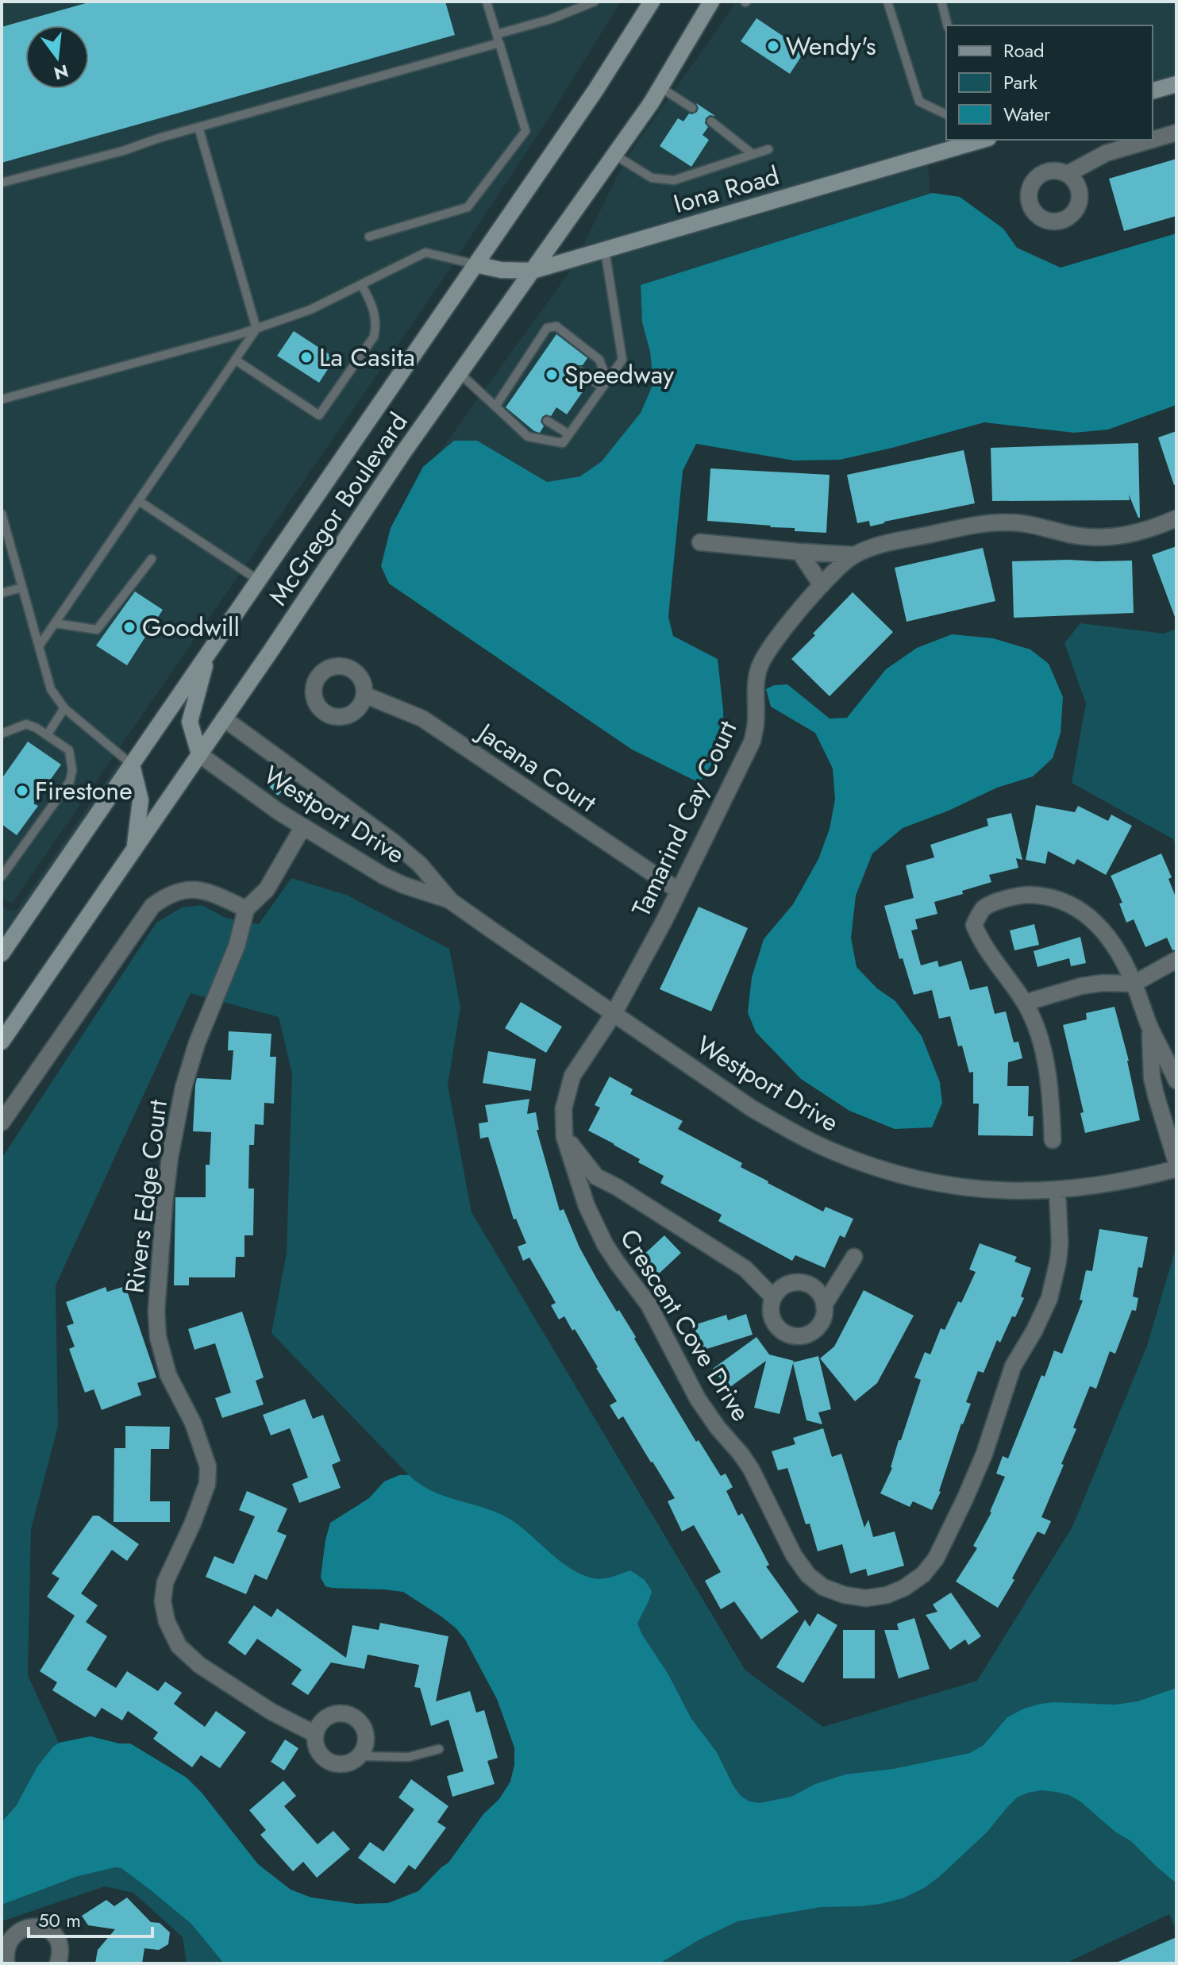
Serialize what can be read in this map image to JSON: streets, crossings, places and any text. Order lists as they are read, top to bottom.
{
  "streets": {
    "main road": ["Iona Road", "McGregor Boulevard"],
    "street": [
      "Jacana Court",
      "Westport Drive",
      "Tamarind Cay Court",
      "Rivers Edge Court",
      "Crescent Cove Drive"
    ]
  },
  "crossings": [
    ["Iona Road", "McGregor Boulevard"],
    ["McGregor Boulevard", "Westport Drive"],
    ["Jacana Court", "Tamarind Cay Court"],
    ["Westport Drive", "Tamarind Cay Court"],
    ["Westport Drive", "Crescent Cove Drive"],
    ["Tamarind Cay Court", "Crescent Cove Drive"]
  ],
  "places": [
    "Wendy's",
    "La Casita",
    "Speedway",
    "Goodwill",
    "Firestone"
  ],
  "legend": ["Road", "Park", "Water"],
  "scale_bar": "50 m",
  "north": "bottom"
}
